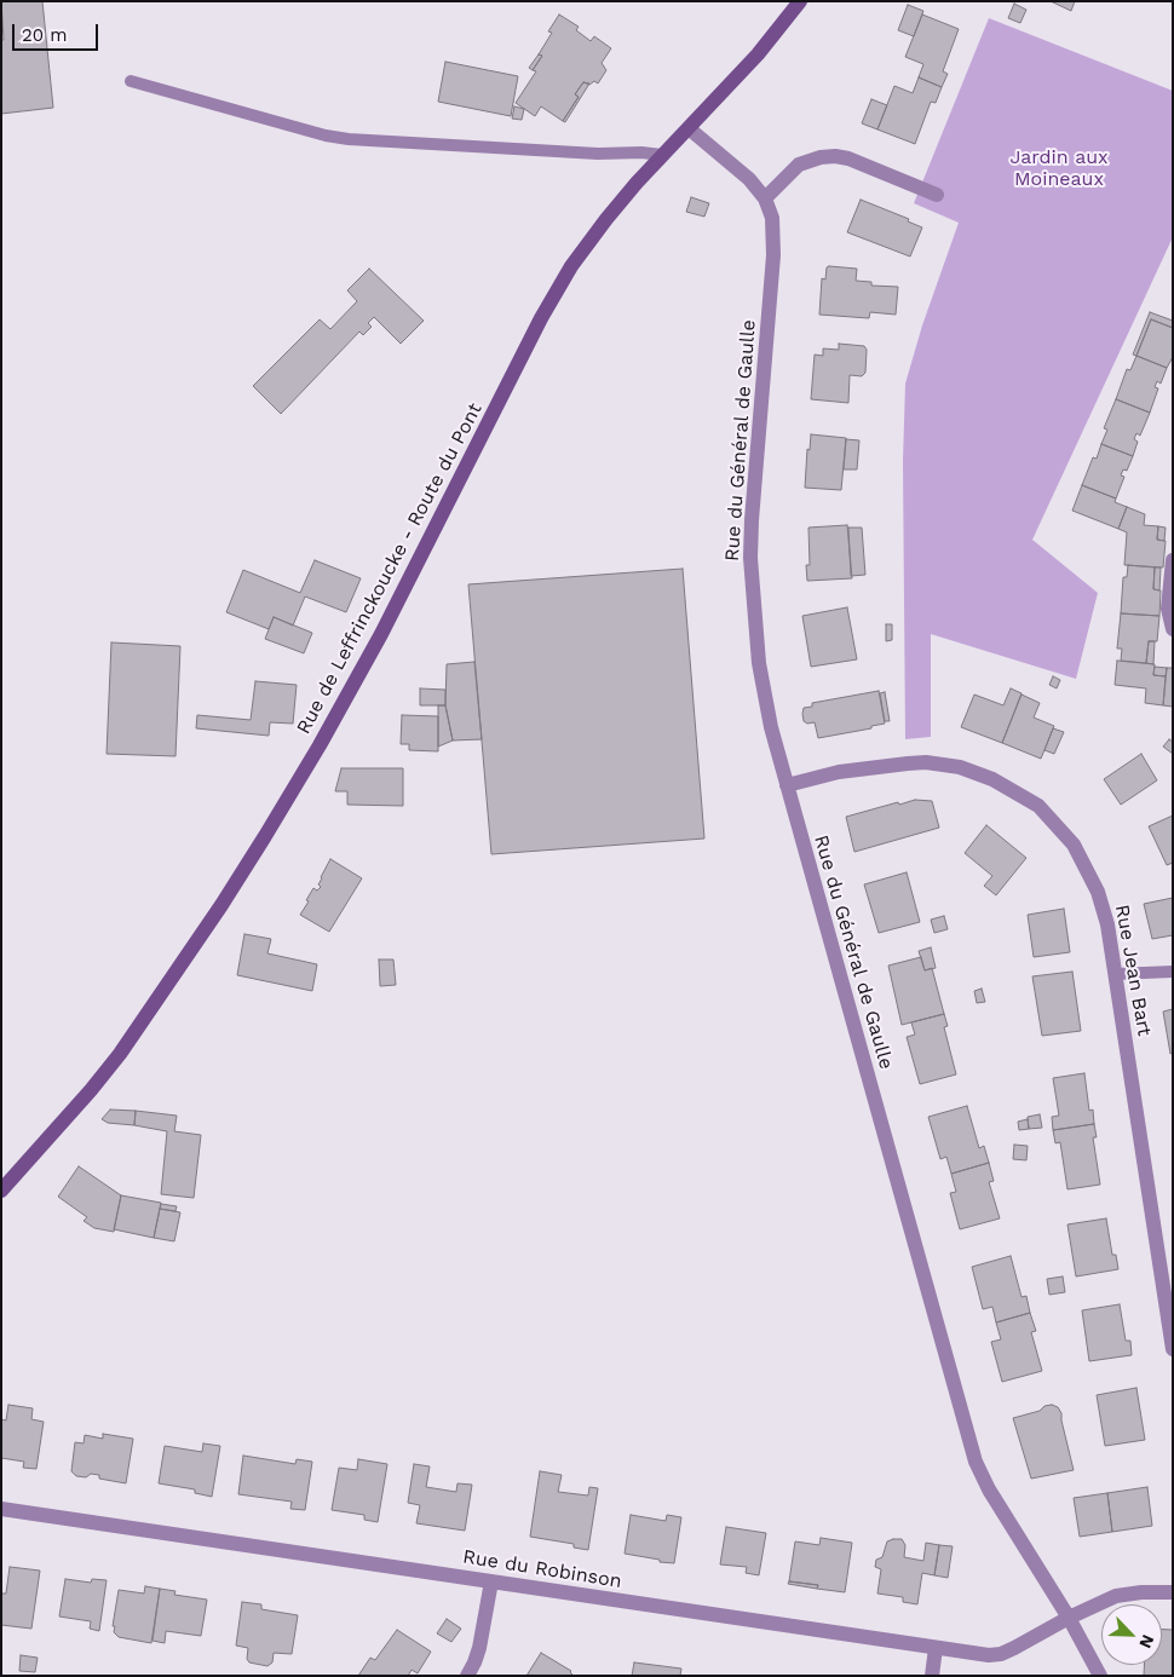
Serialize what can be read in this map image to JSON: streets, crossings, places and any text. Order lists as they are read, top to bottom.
{
  "streets": {
    "main road": ["Rue de Leffrinckoucke - Route du Pont"],
    "street": ["Rue du Général de Gaulle", "Rue Jean Bart", "Rue du Robinson"]
  },
  "crossings": [
    ["Rue du Général de Gaulle", "Rue de Leffrinckoucke - Route du Pont"],
    ["Rue du Général de Gaulle", "Rue Jean Bart"],
    ["Rue du Général de Gaulle", "Rue du Robinson"]
  ],
  "parks": ["Jardin aux Moineaux"],
  "scale_bar": "20 m",
  "north": "bottom right"
}
